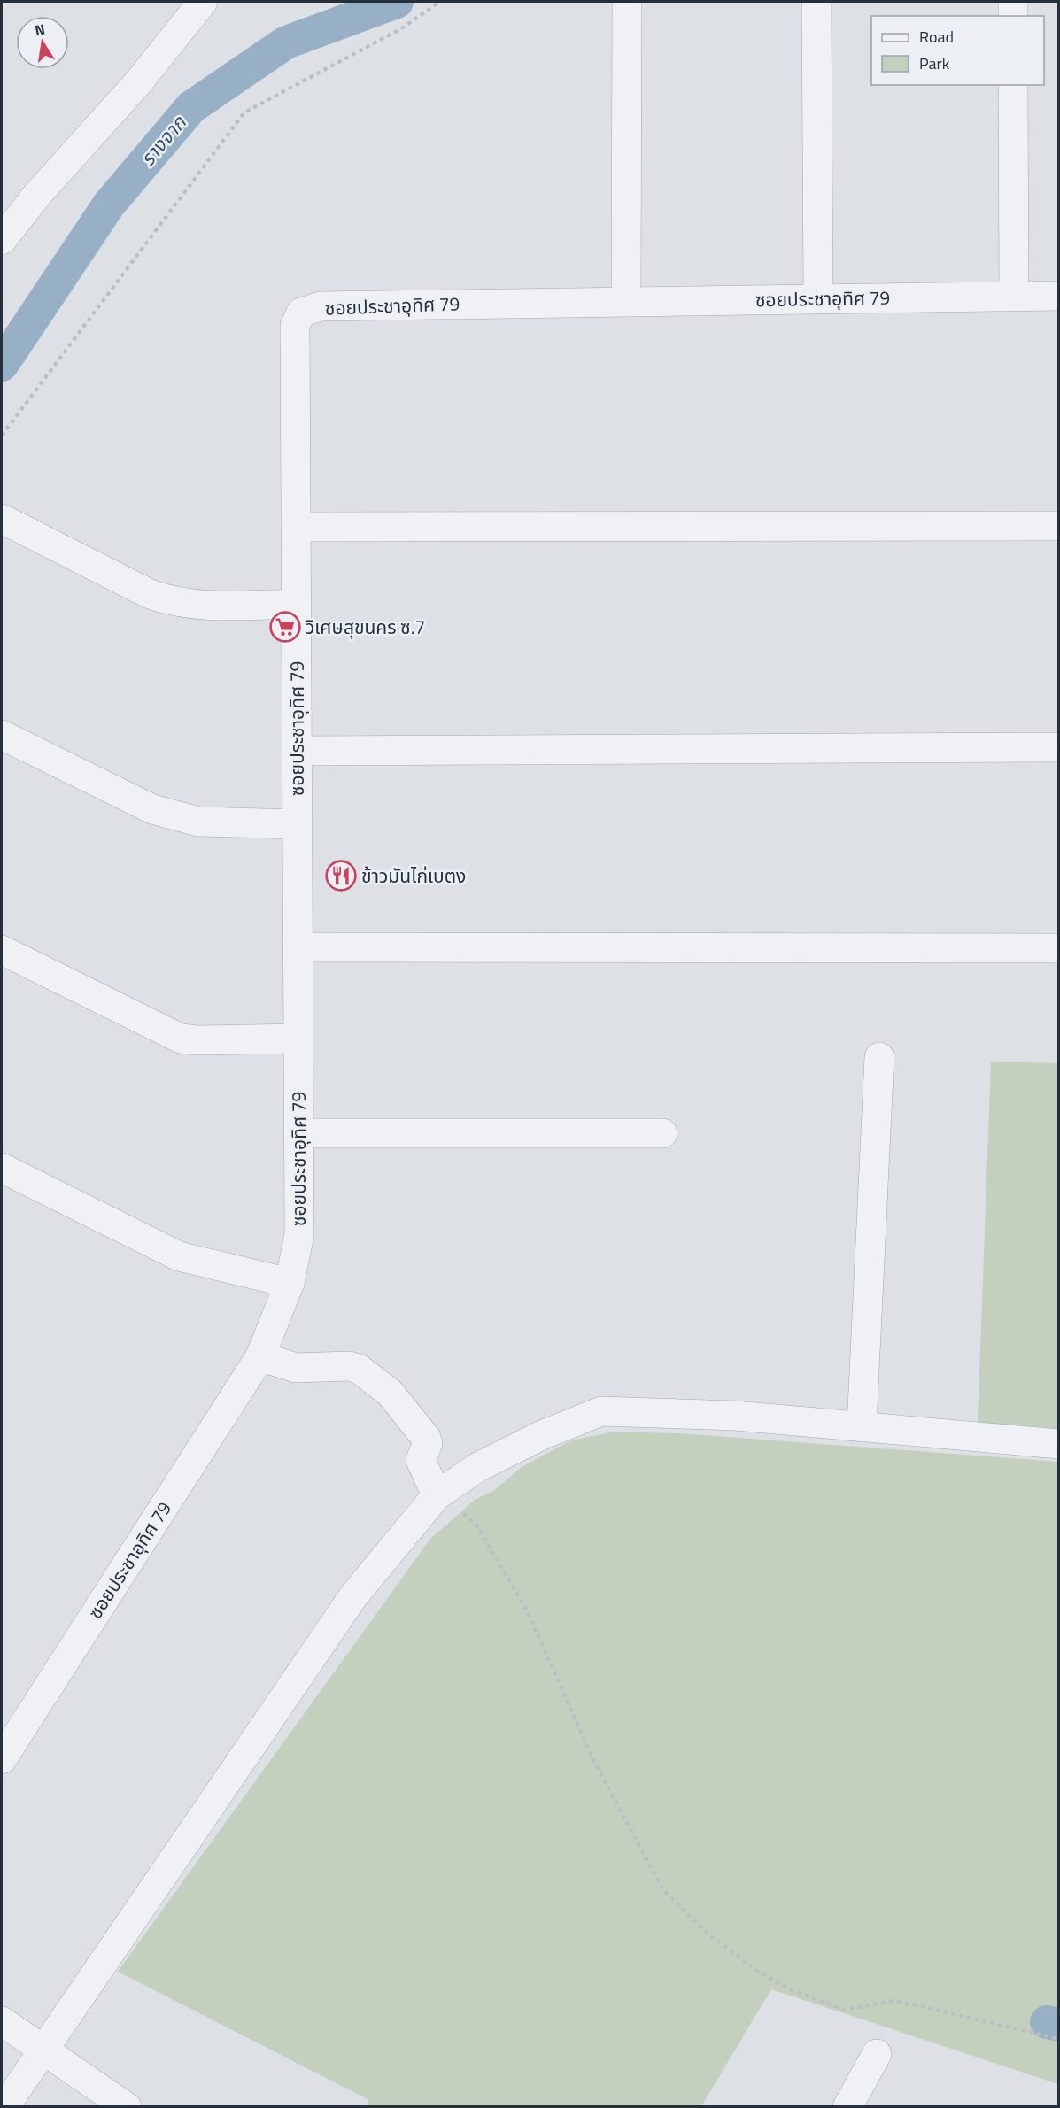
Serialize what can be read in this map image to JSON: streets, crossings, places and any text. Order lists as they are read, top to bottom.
{
  "streets": {
    "street": ["ซอยประชาอุทิศ 79"]
  },
  "water": ["รางจาก"],
  "places": {
    "supermarket": ["วิเศษสุขนคร ซ.7"],
    "restaurant": ["ข้าวมันไก่เบตง"]
  },
  "legend": ["Road", "Park"],
  "north": "top"
}
